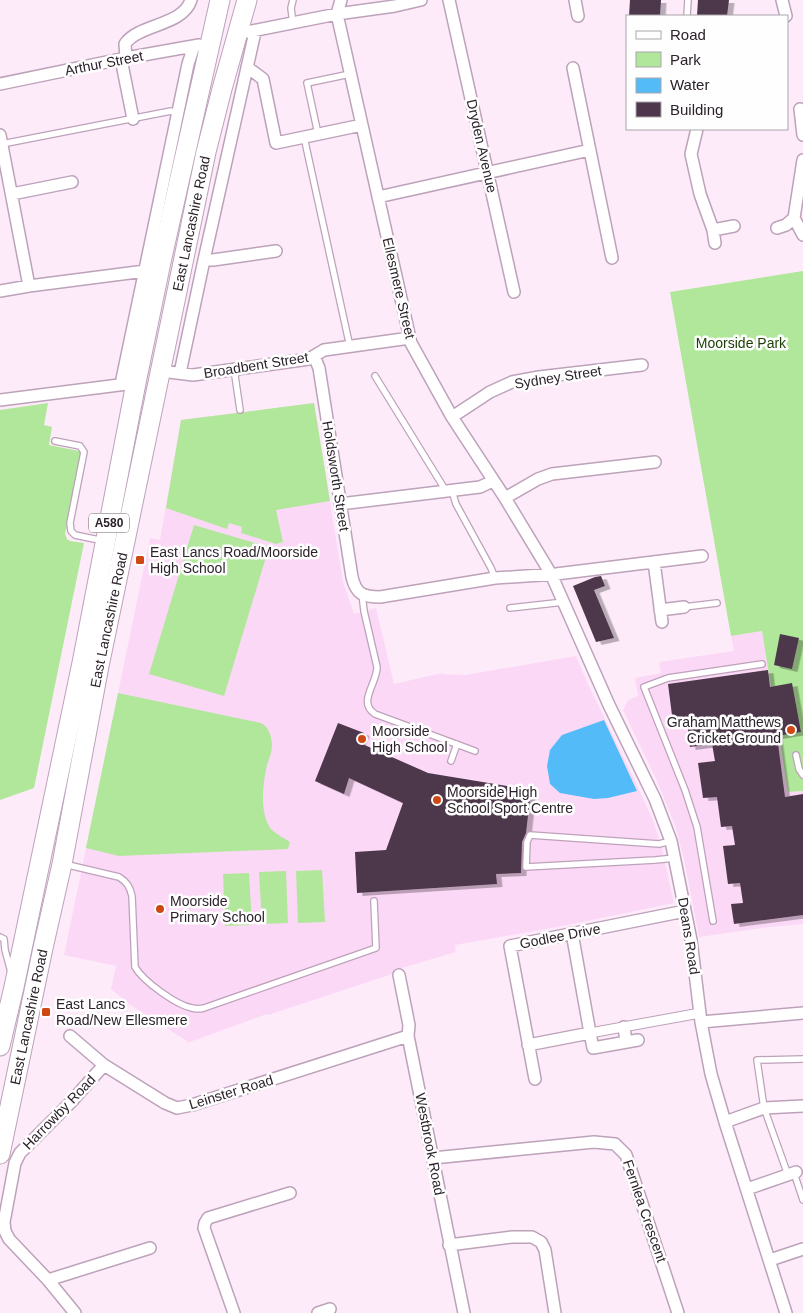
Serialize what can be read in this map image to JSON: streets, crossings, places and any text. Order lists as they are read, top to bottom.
{
  "streets": {
    "highway": ["East Lancashire Road", "A580"],
    "street": [
      "Arthur Street",
      "Dryden Avenue",
      "Ellesmere Street",
      "Broadbent Street",
      "Sydney Street",
      "Holdsworth Street",
      "Godlee Drive",
      "Deans Road",
      "Leinster Road",
      "Harrowby Road",
      "Westbrook Road",
      "Fernlea Crescent"
    ]
  },
  "crossings": [
    ["Arthur Street", "East Lancashire Road"],
    ["East Lancashire Road", "Broadbent Street"],
    ["Ellesmere Street", "Broadbent Street"],
    ["Ellesmere Street", "Sydney Street"],
    ["Ellesmere Street", "Deans Road"],
    ["Broadbent Street", "Holdsworth Street"],
    ["Godlee Drive", "Deans Road"],
    ["Leinster Road", "Harrowby Road"],
    ["Leinster Road", "Westbrook Road"],
    ["Westbrook Road", "Fernlea Crescent"]
  ],
  "parks": ["Moorside Park"],
  "places": {
    "transit": ["East Lancs Road/Moorside High School", "East Lancs Road/New Ellesmere"],
    "other": [
      "Graham Matthews Cricket Ground",
      "Moorside High School",
      "Moorside High School Sport Centre",
      "Moorside Primary School"
    ]
  },
  "legend": [
    "Road",
    "Park",
    "Water",
    "Building"
  ]
}
